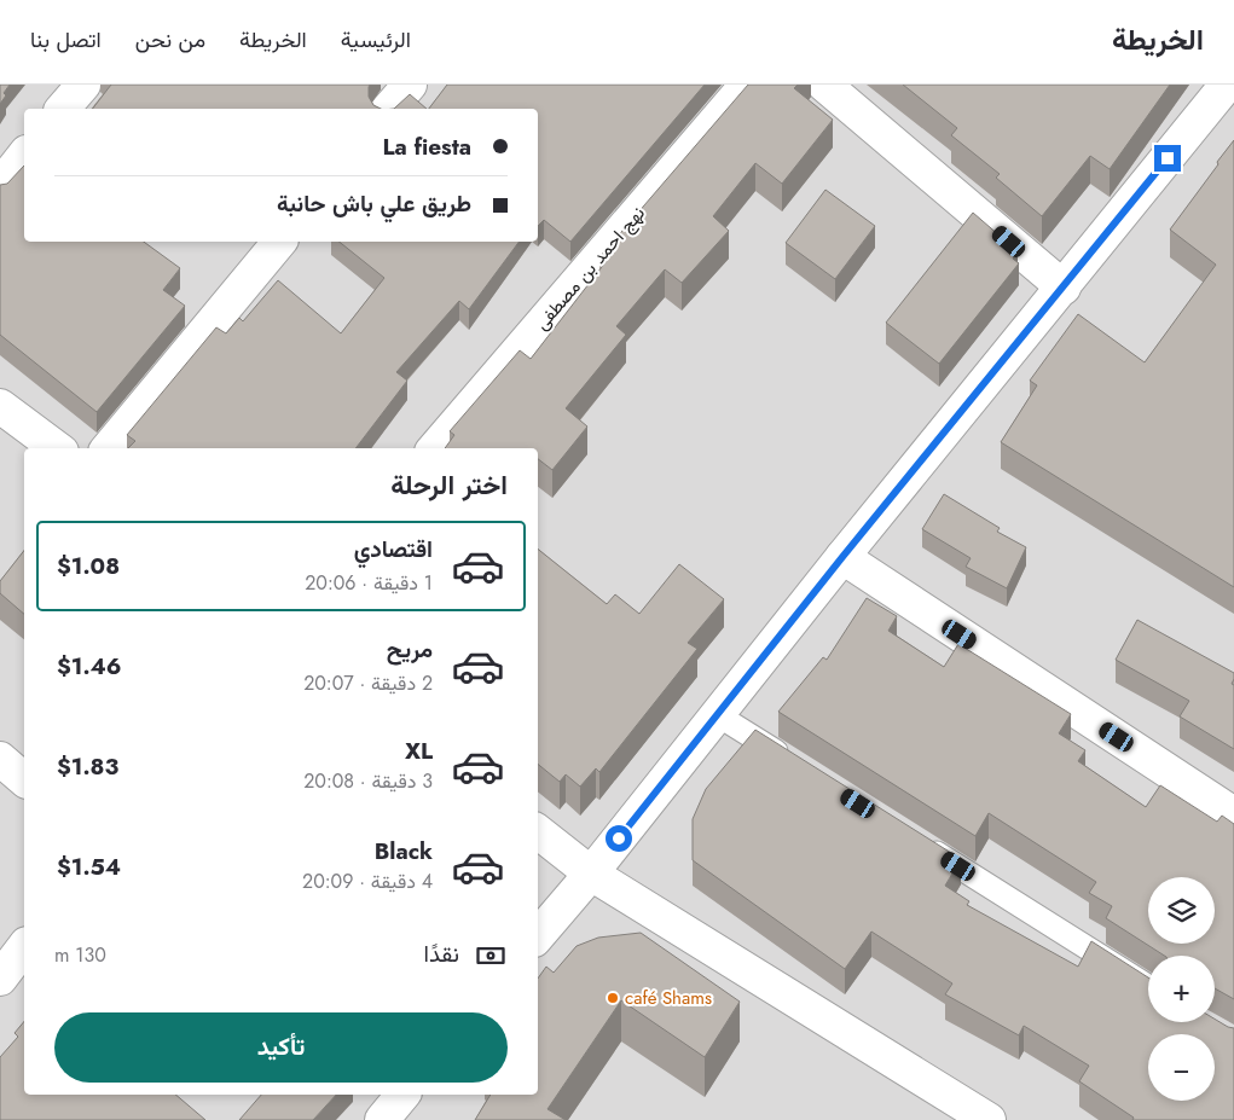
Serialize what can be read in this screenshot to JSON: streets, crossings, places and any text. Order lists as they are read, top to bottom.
{
  "streets": {
    "street": ["نهج احمد بن مصطفى"]
  },
  "places": ["café Shams"],
  "page": {
    "header": "الخريطة",
    "nav": [
      "الرئيسية",
      "الخريطة",
      "من نحن",
      "اتصل بنا"
    ],
    "banner": ["La fiesta", "طريق علي باش حانبة"],
    "heading": "اختر الرحلة",
    "list": [
      {
        "name": "اقتصادي",
        "note": "1 دقيقة · 20:06",
        "value": "$1.08"
      },
      {
        "name": "مريح",
        "note": "2 دقيقة · 20:07",
        "value": "$1.46"
      },
      {
        "name": "XL",
        "note": "3 دقيقة · 20:08",
        "value": "$1.83"
      },
      {
        "name": "Black",
        "note": "4 دقيقة · 20:09",
        "value": "$1.54"
      }
    ],
    "map_buttons": ["+", "−"],
    "pay": ["نقدًا", "130 m"],
    "buttons": "تأكيد"
  }
}
